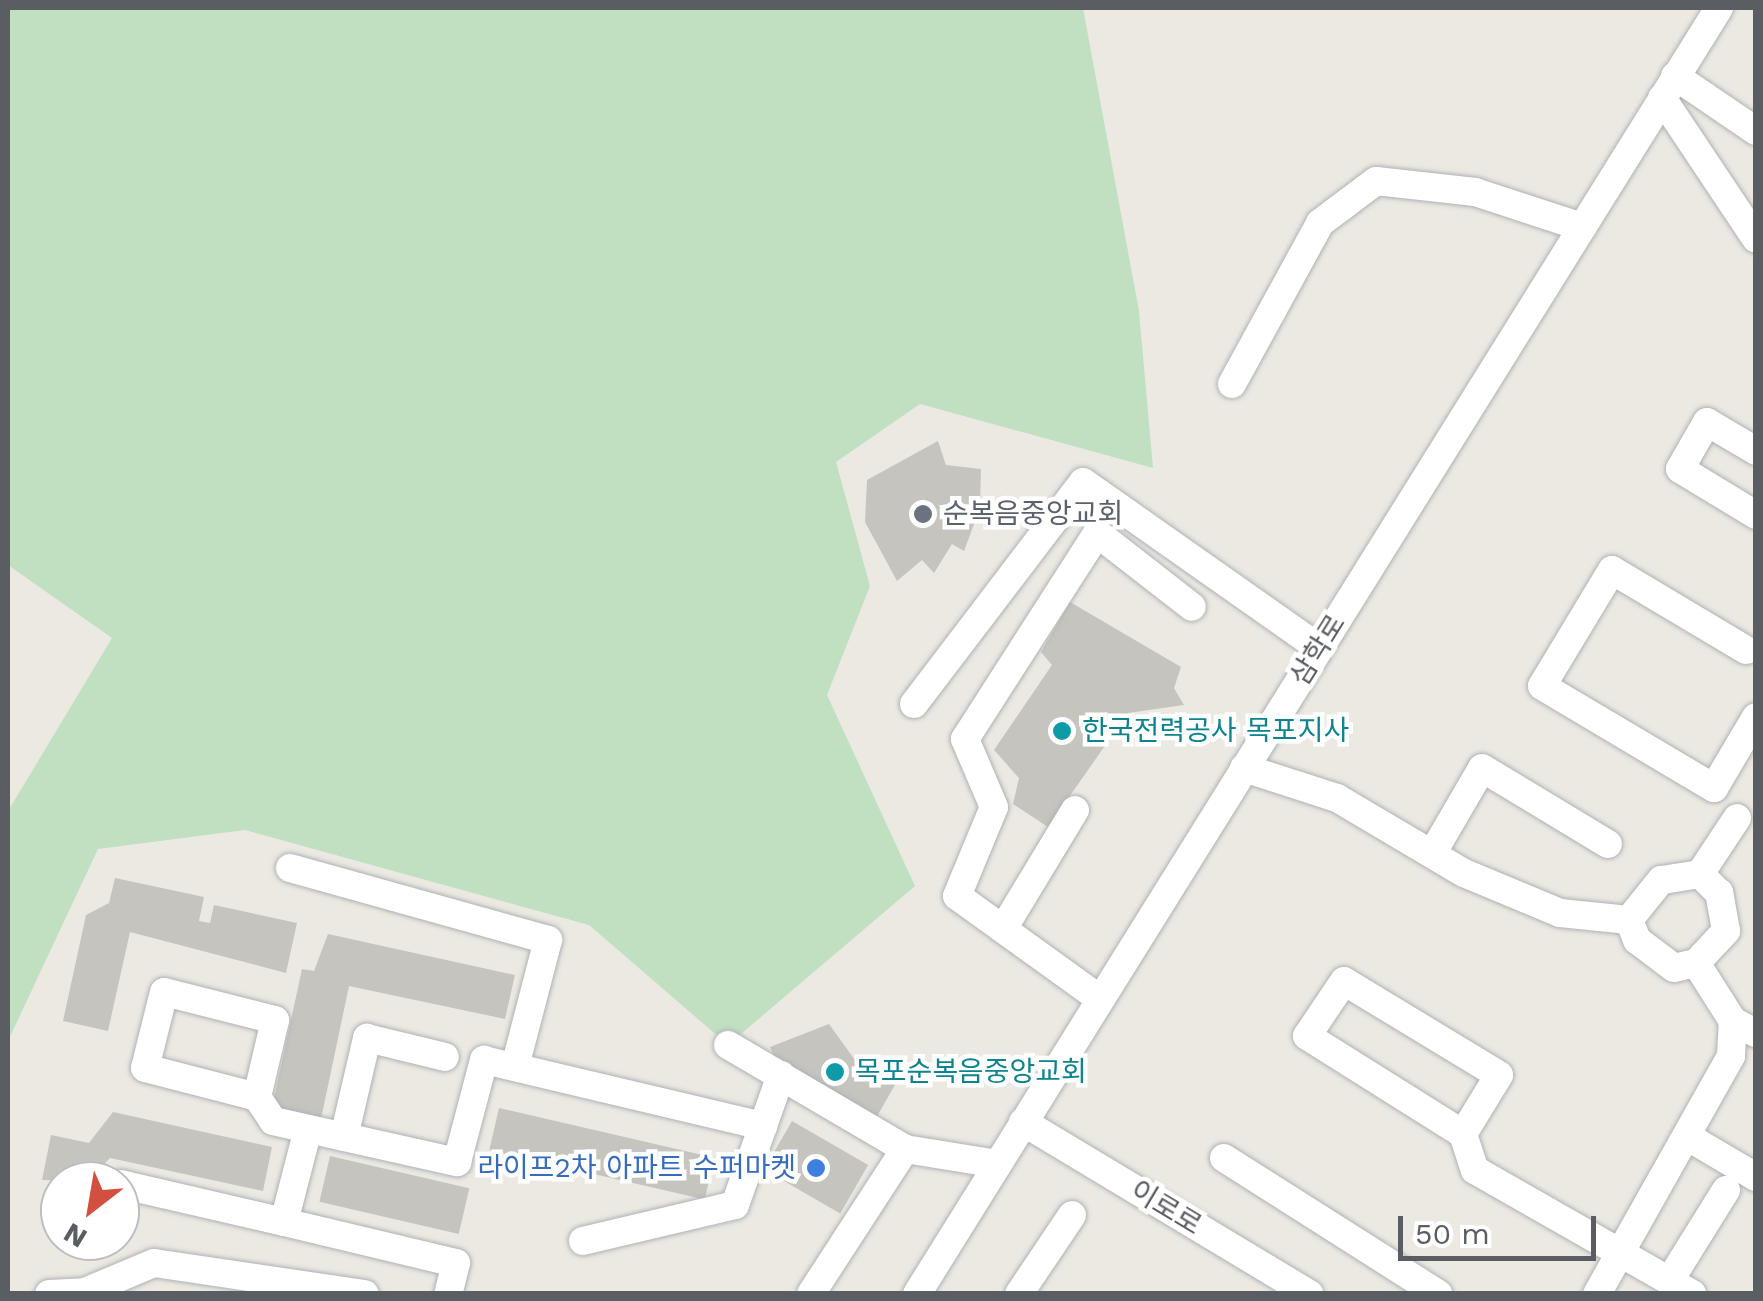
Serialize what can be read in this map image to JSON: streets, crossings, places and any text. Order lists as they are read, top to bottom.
{
  "streets": {
    "street": ["삼학로", "이로로"]
  },
  "crossings": [
    ["삼학로", "이로로"]
  ],
  "places": [
    "순복음중앙교회",
    "한국전력공사 목포지사",
    "목포순복음중앙교회",
    "라이프2차 아파트 수퍼마켓"
  ],
  "scale_bar": "50 m",
  "north": "bottom left"
}
